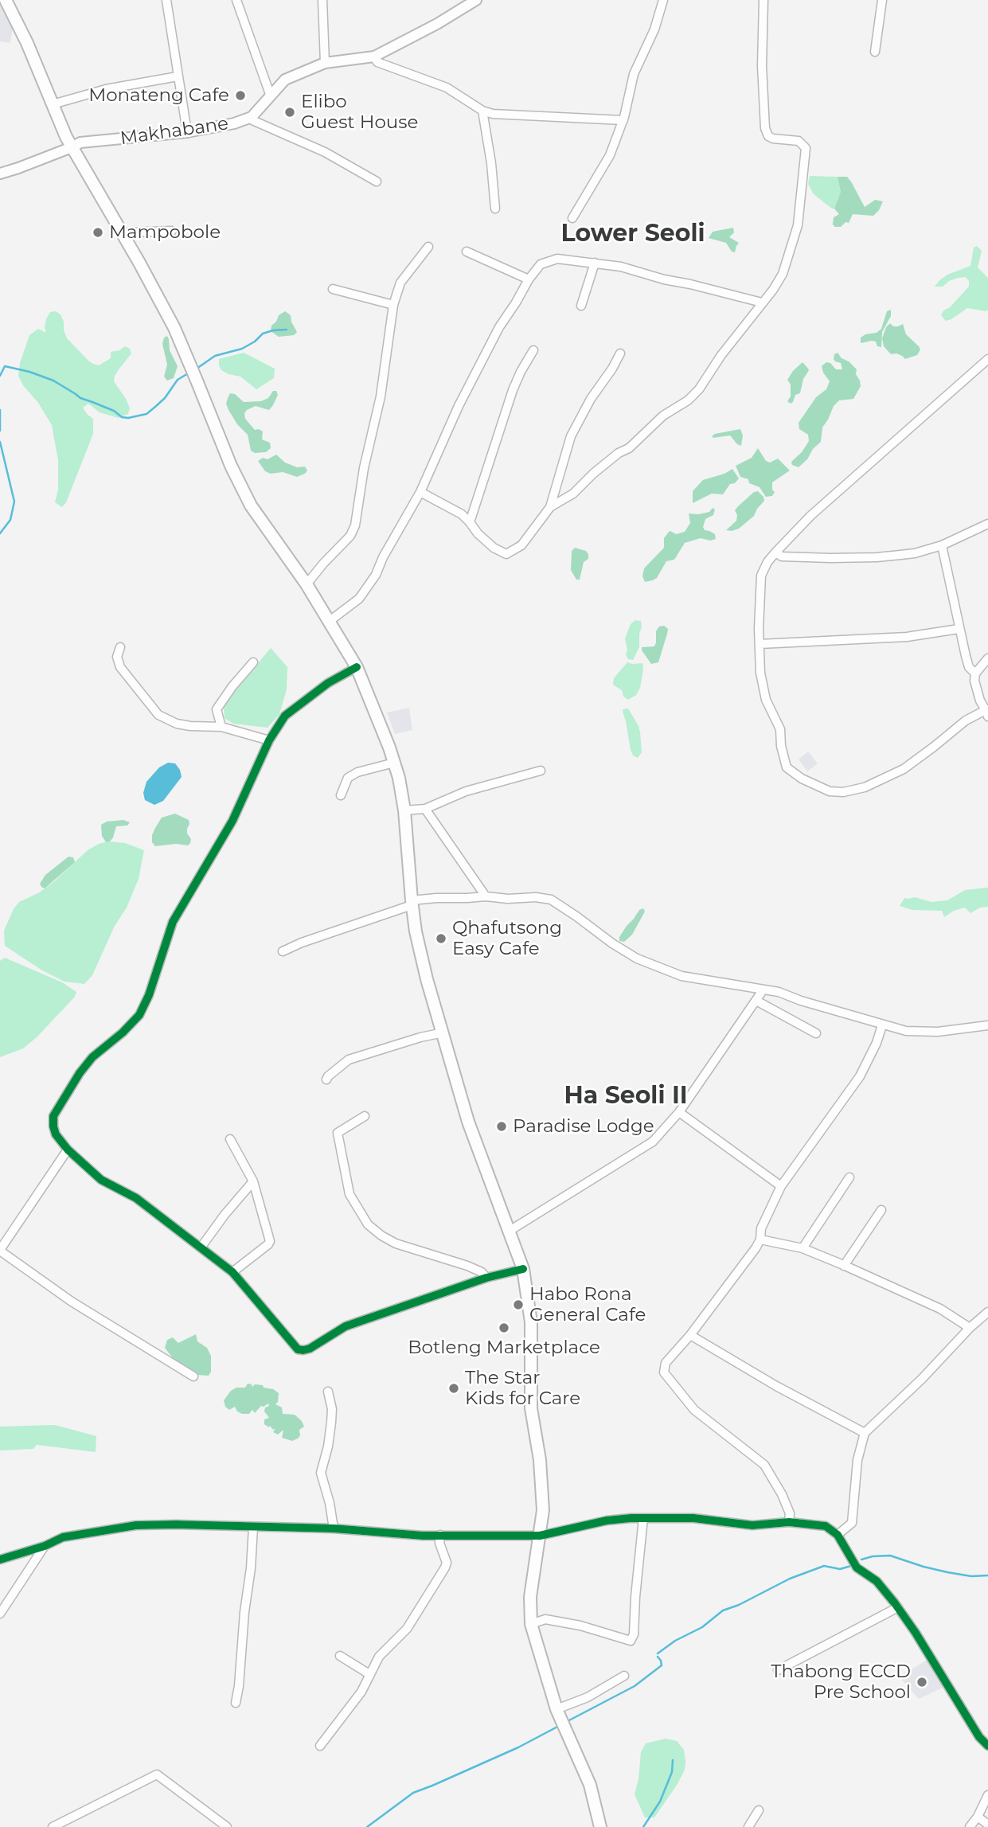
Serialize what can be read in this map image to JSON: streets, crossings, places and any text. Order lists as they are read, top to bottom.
{
  "streets": {
    "street": ["Makhabane"]
  },
  "districts": ["Lower Seoli", "Ha Seoli II"],
  "places": [
    "Monateng Cafe",
    "Elibo Guest House",
    "Mampobole",
    "Qhafutsong Easy Cafe",
    "Paradise Lodge",
    "Habo Rona General Cafe",
    "Botleng Marketplace",
    "The Star Kids for Care",
    "Thabong ECCD Pre School"
  ]
}
